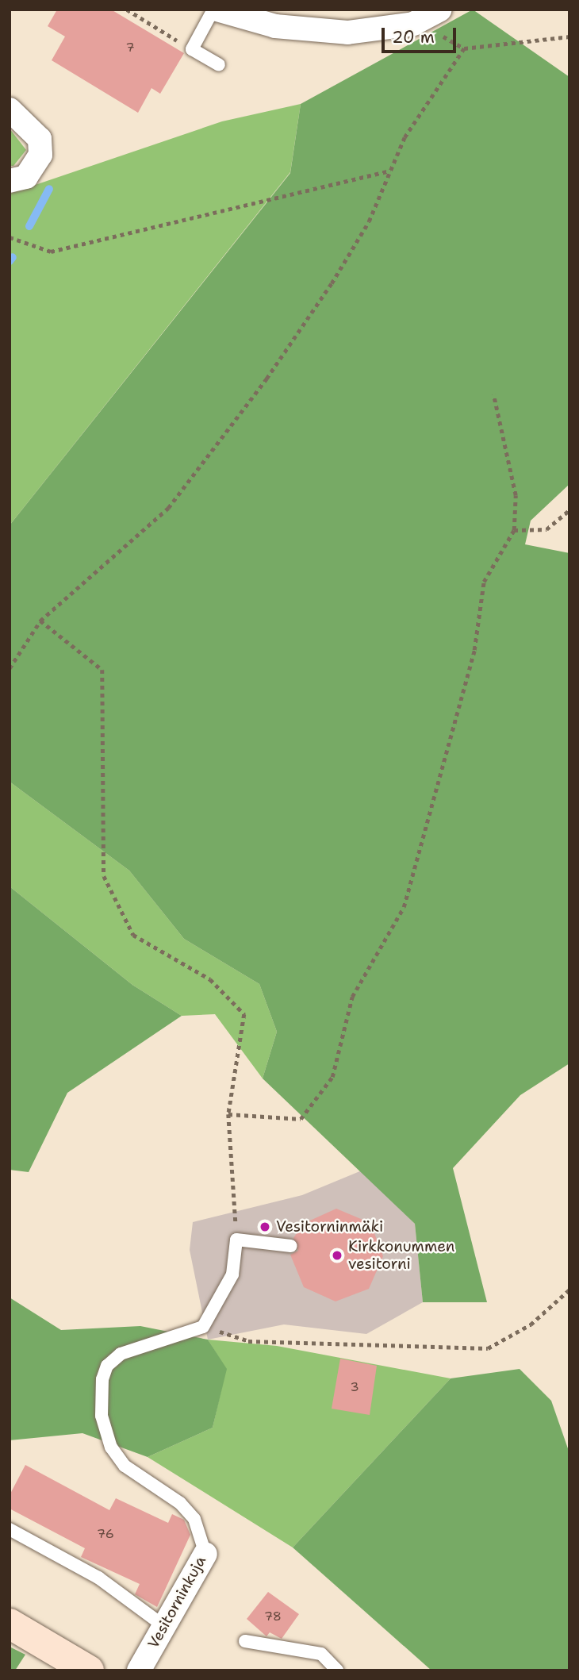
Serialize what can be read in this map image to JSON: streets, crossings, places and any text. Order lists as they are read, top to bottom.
{
  "streets": {
    "street": ["Vesitorninkuja"]
  },
  "places": ["Vesitorninmäki", "Kirkkonummen vesitorni"],
  "house_numbers": [
    "7",
    "3",
    "76",
    "78"
  ],
  "scale_bar": "20 m"
}
